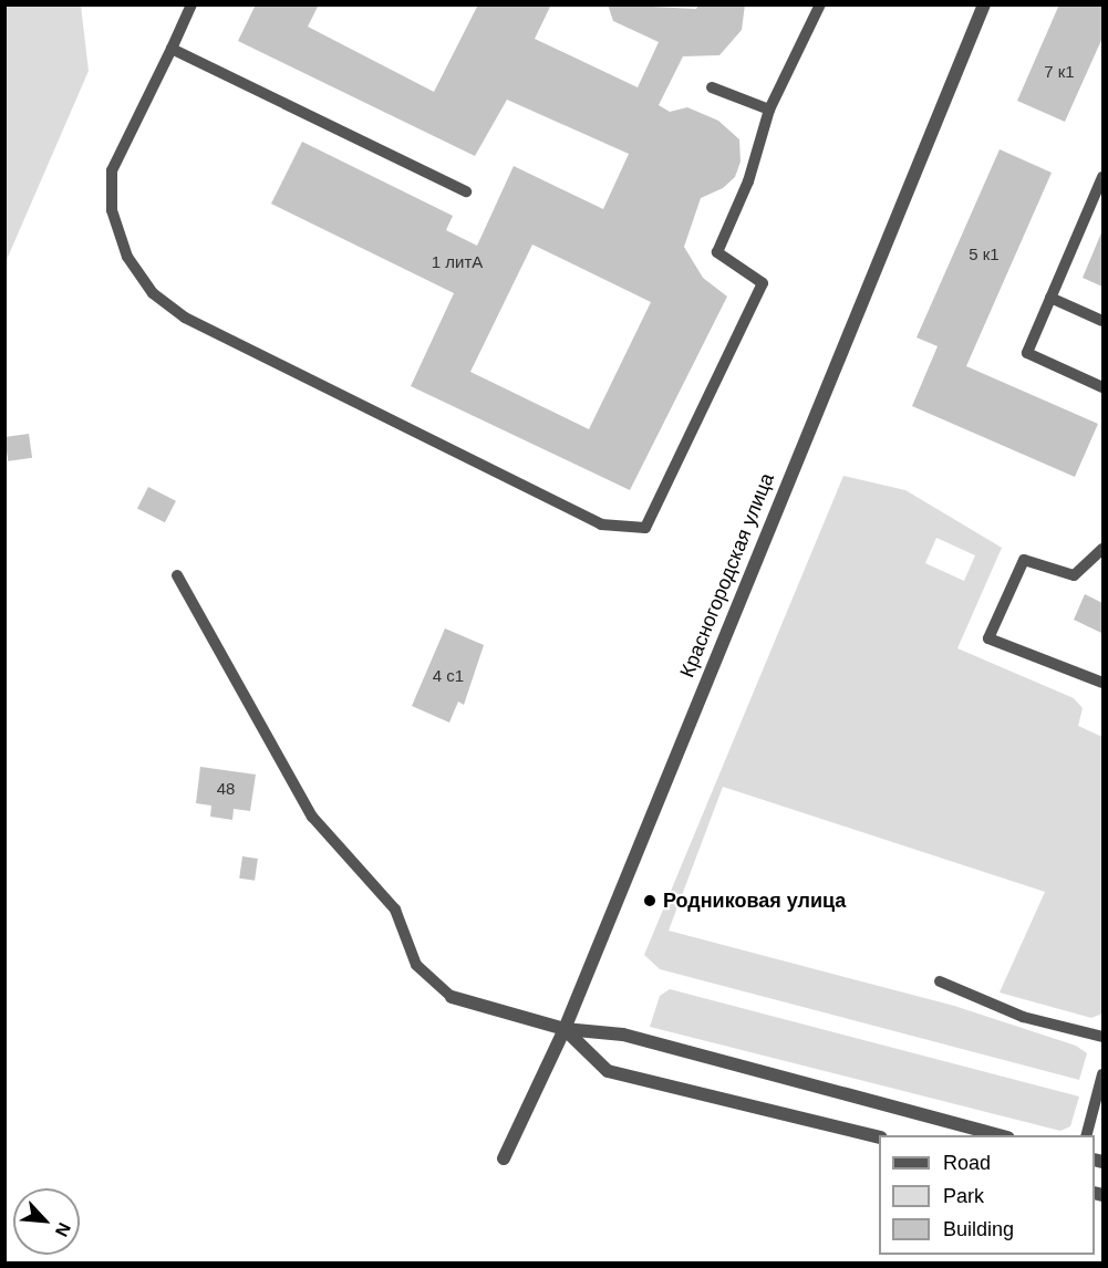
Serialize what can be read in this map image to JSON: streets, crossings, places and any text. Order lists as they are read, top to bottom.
{
  "streets": {
    "street": ["Красногородская улица"]
  },
  "places": ["Родниковая улица"],
  "house_numbers": [
    "7 к1",
    "5 к1",
    "1 литА",
    "4 с1",
    "48"
  ],
  "legend": ["Road", "Park", "Building"],
  "north": "bottom right"
}
